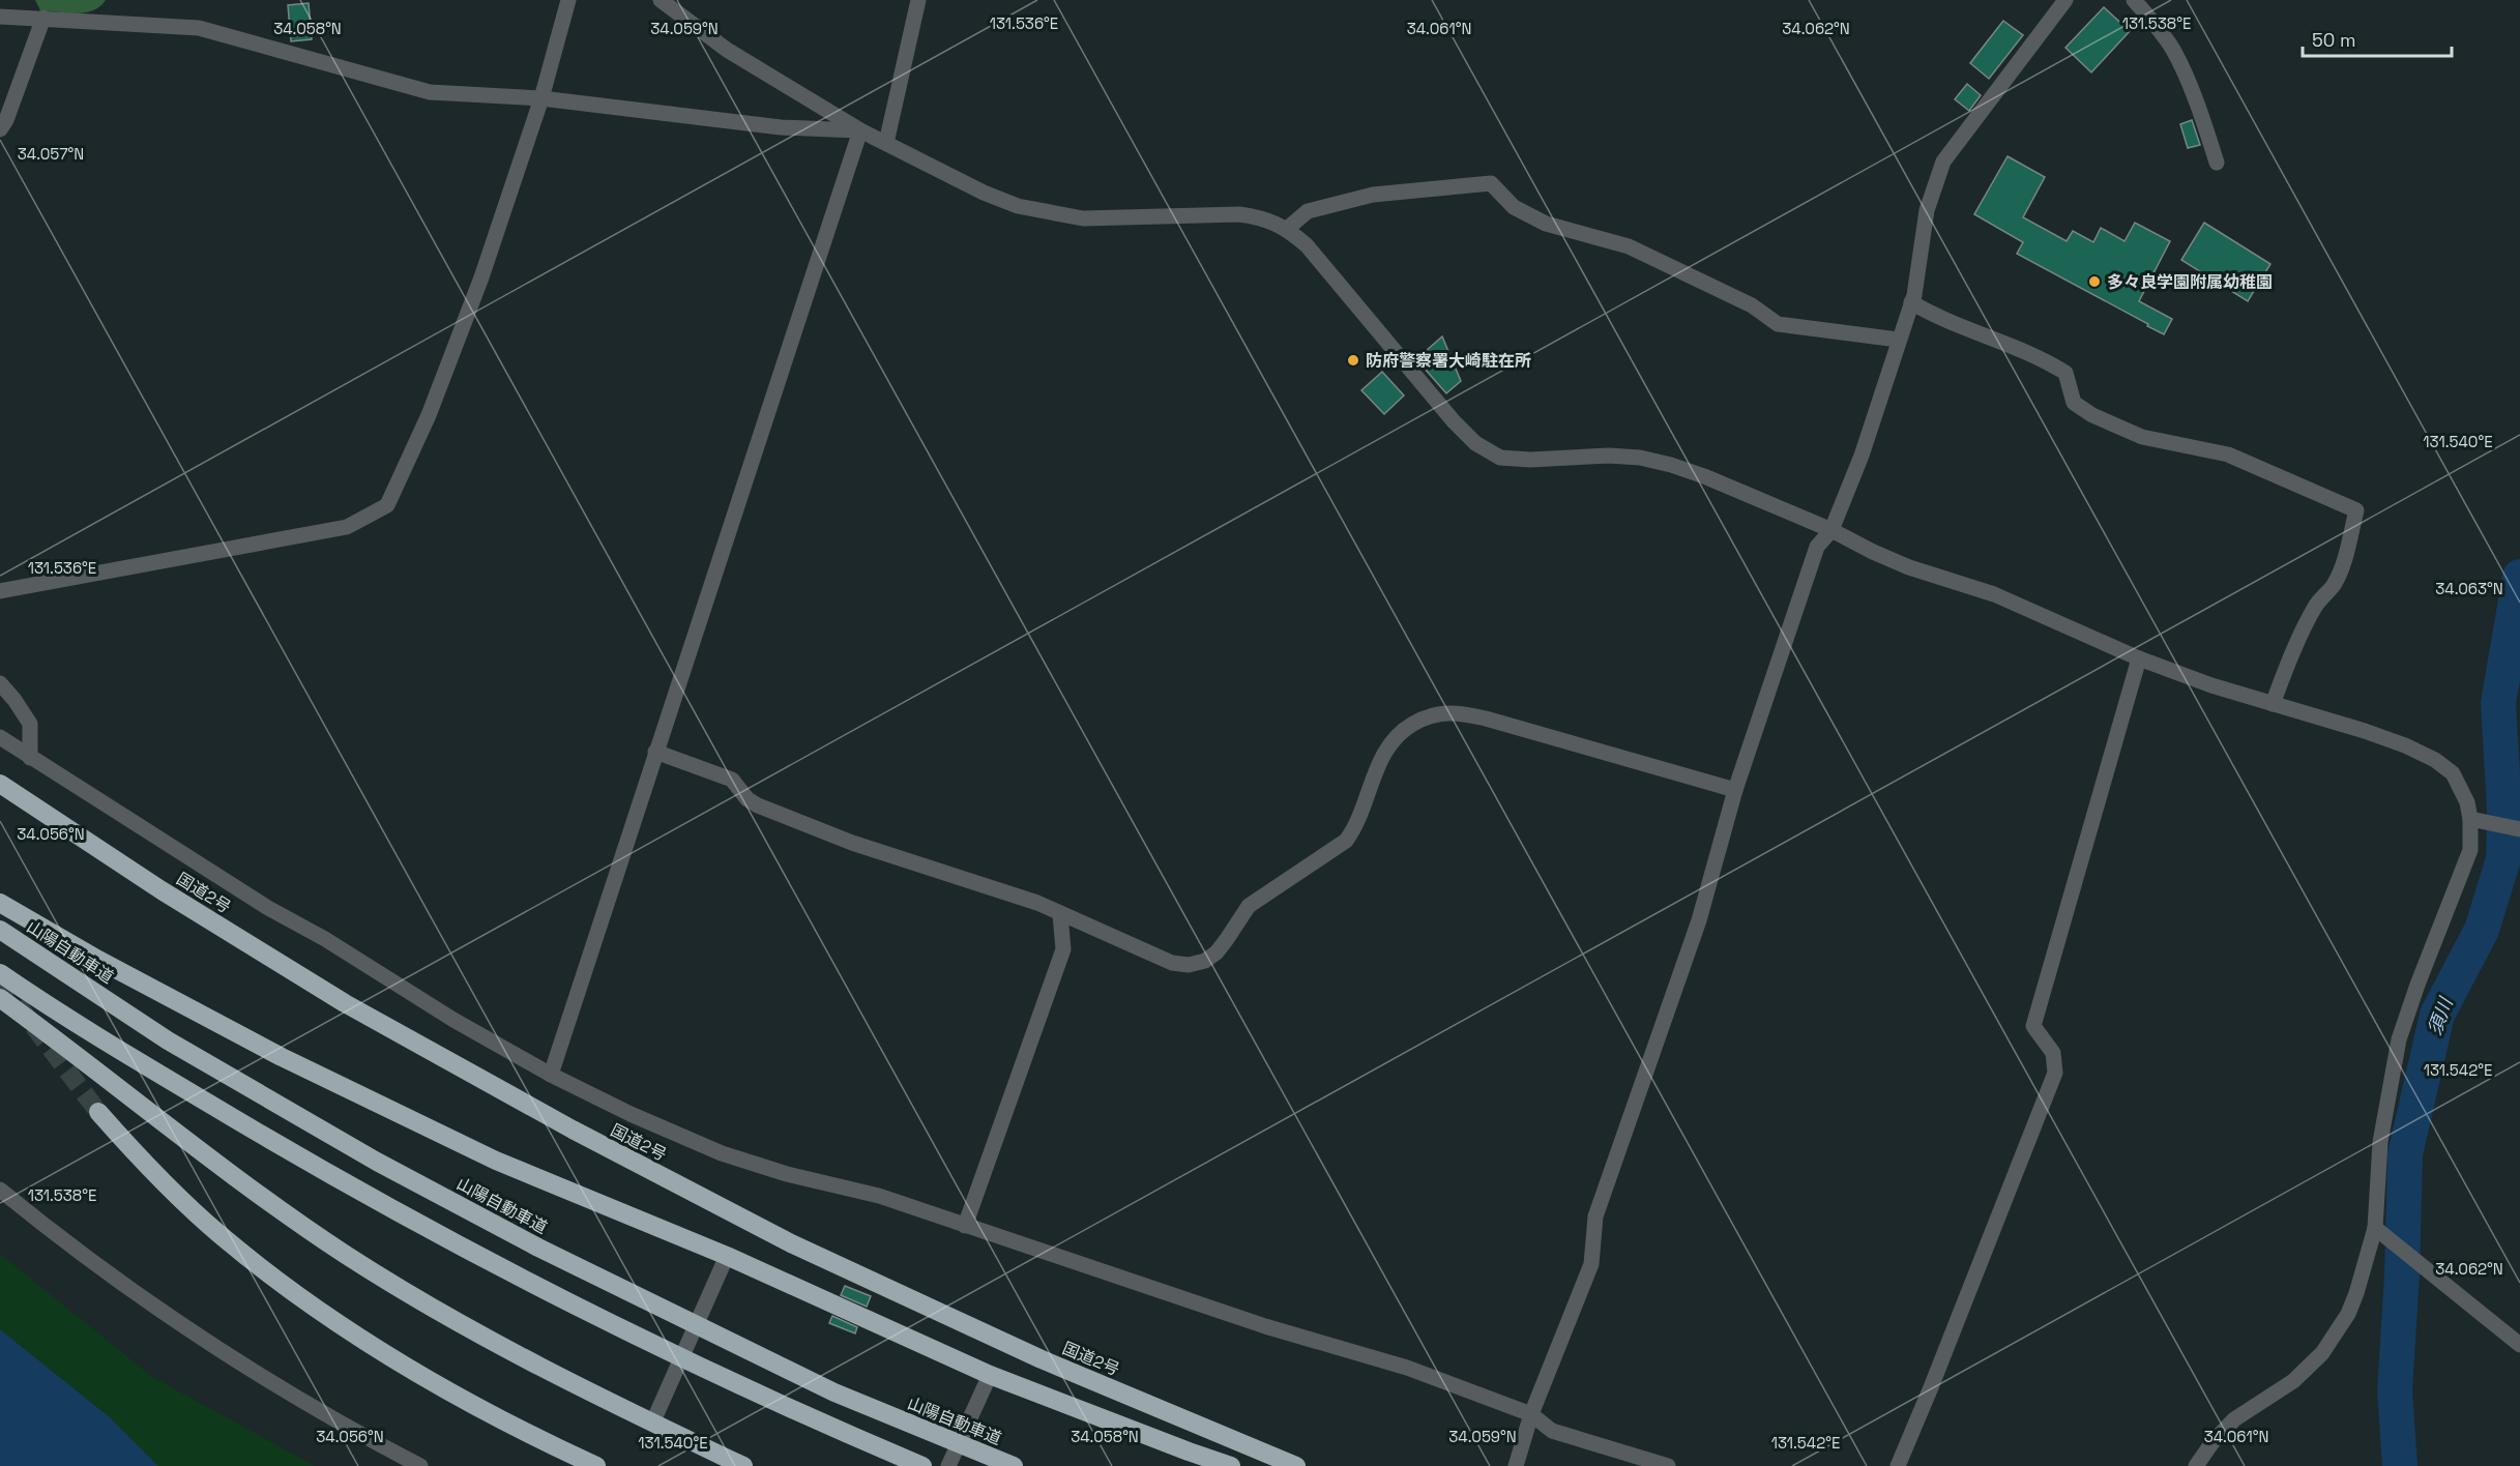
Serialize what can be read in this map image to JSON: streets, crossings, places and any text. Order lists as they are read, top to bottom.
{
  "streets": {
    "highway": ["国道2号", "山陽自動車道"]
  },
  "water": ["須川"],
  "places": ["多々良学園附属幼稚園", "防府警察署大崎駐在所"],
  "scale_bar": "50 m",
  "coordinates": [
    "131.536°E",
    "131.538°E",
    "34.058°N",
    "34.059°N",
    "34.061°N",
    "34.062°N",
    "34.057°N",
    "131.540°E",
    "34.063°N",
    "34.056°N",
    "131.542°E"
  ]
}
